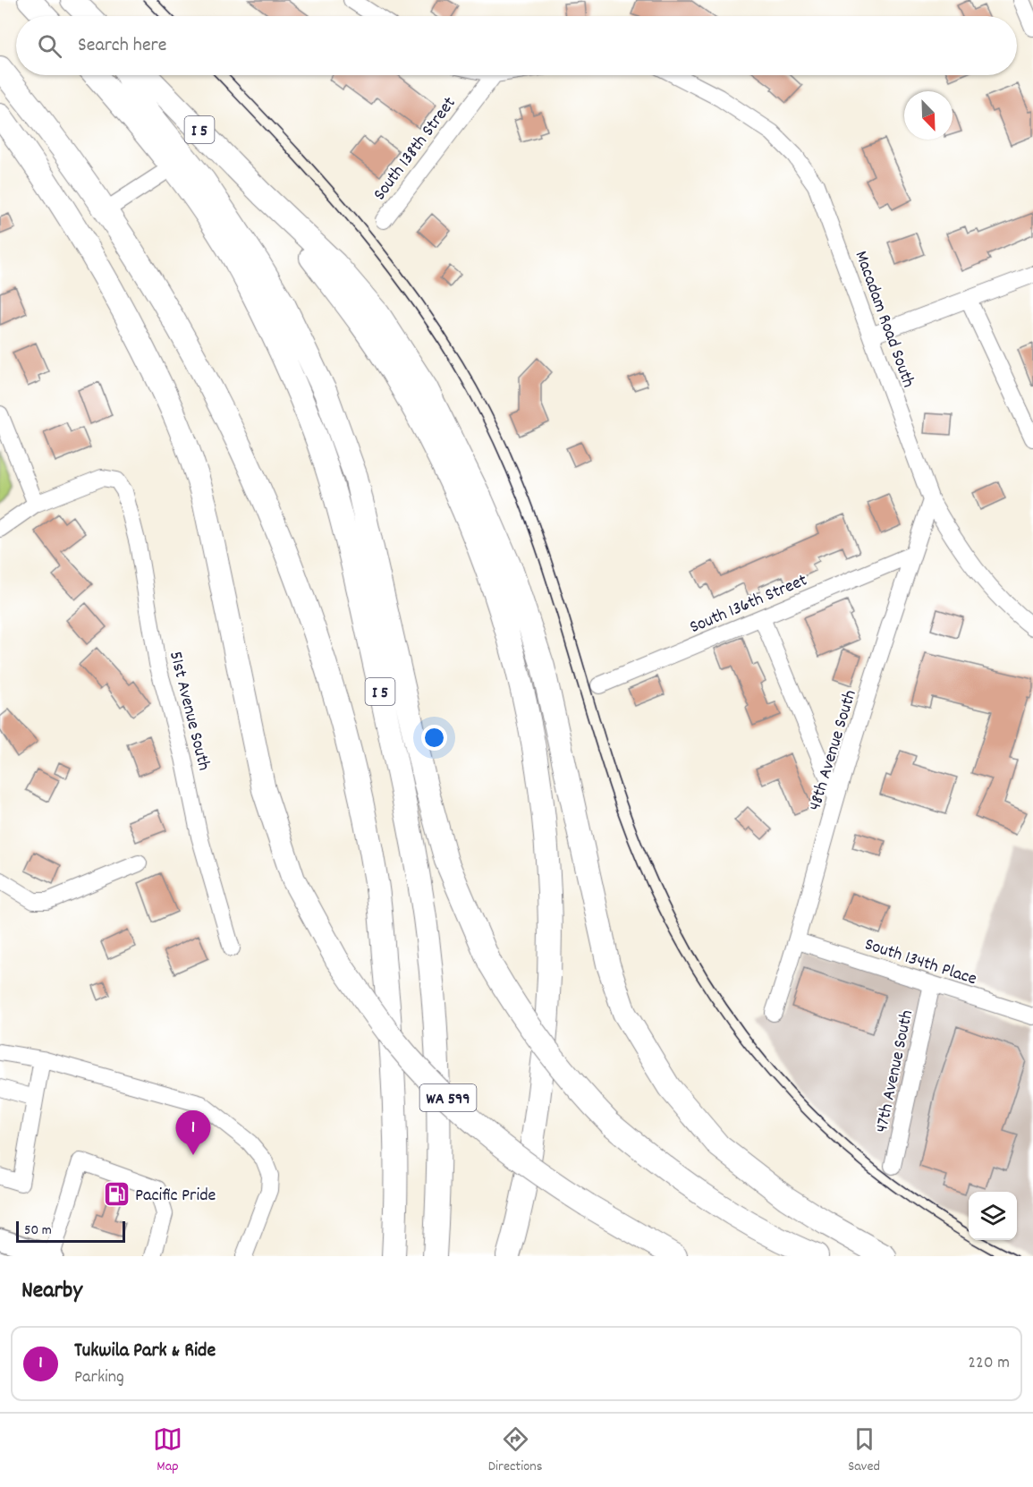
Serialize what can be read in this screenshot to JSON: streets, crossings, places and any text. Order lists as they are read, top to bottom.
{
  "streets": {
    "highway": ["I 5", "WA 599"],
    "street": [
      "South 138th Street",
      "Macadam Road South",
      "South 136th Street",
      "51st Avenue South",
      "48th Avenue South",
      "South 134th Place",
      "47th Avenue South"
    ]
  },
  "crossings": [
    ["Macadam Road South", "48th Avenue South"],
    ["South 136th Street", "48th Avenue South"],
    ["48th Avenue South", "South 134th Place"],
    ["South 134th Place", "47th Avenue South"]
  ],
  "places": {
    "fuel station": ["Pacific Pride"]
  },
  "scale_bar": "50 m",
  "north": "bottom right",
  "page": {
    "search": "Search here",
    "pins": "1",
    "scale": "50 m",
    "heading": "Nearby",
    "list": [
      {
        "mark": "1",
        "name": "Tukwila Park & Ride",
        "note": "Parking",
        "value": "220 m"
      }
    ],
    "nav": ["Map", "Directions", "Saved"]
  }
}
